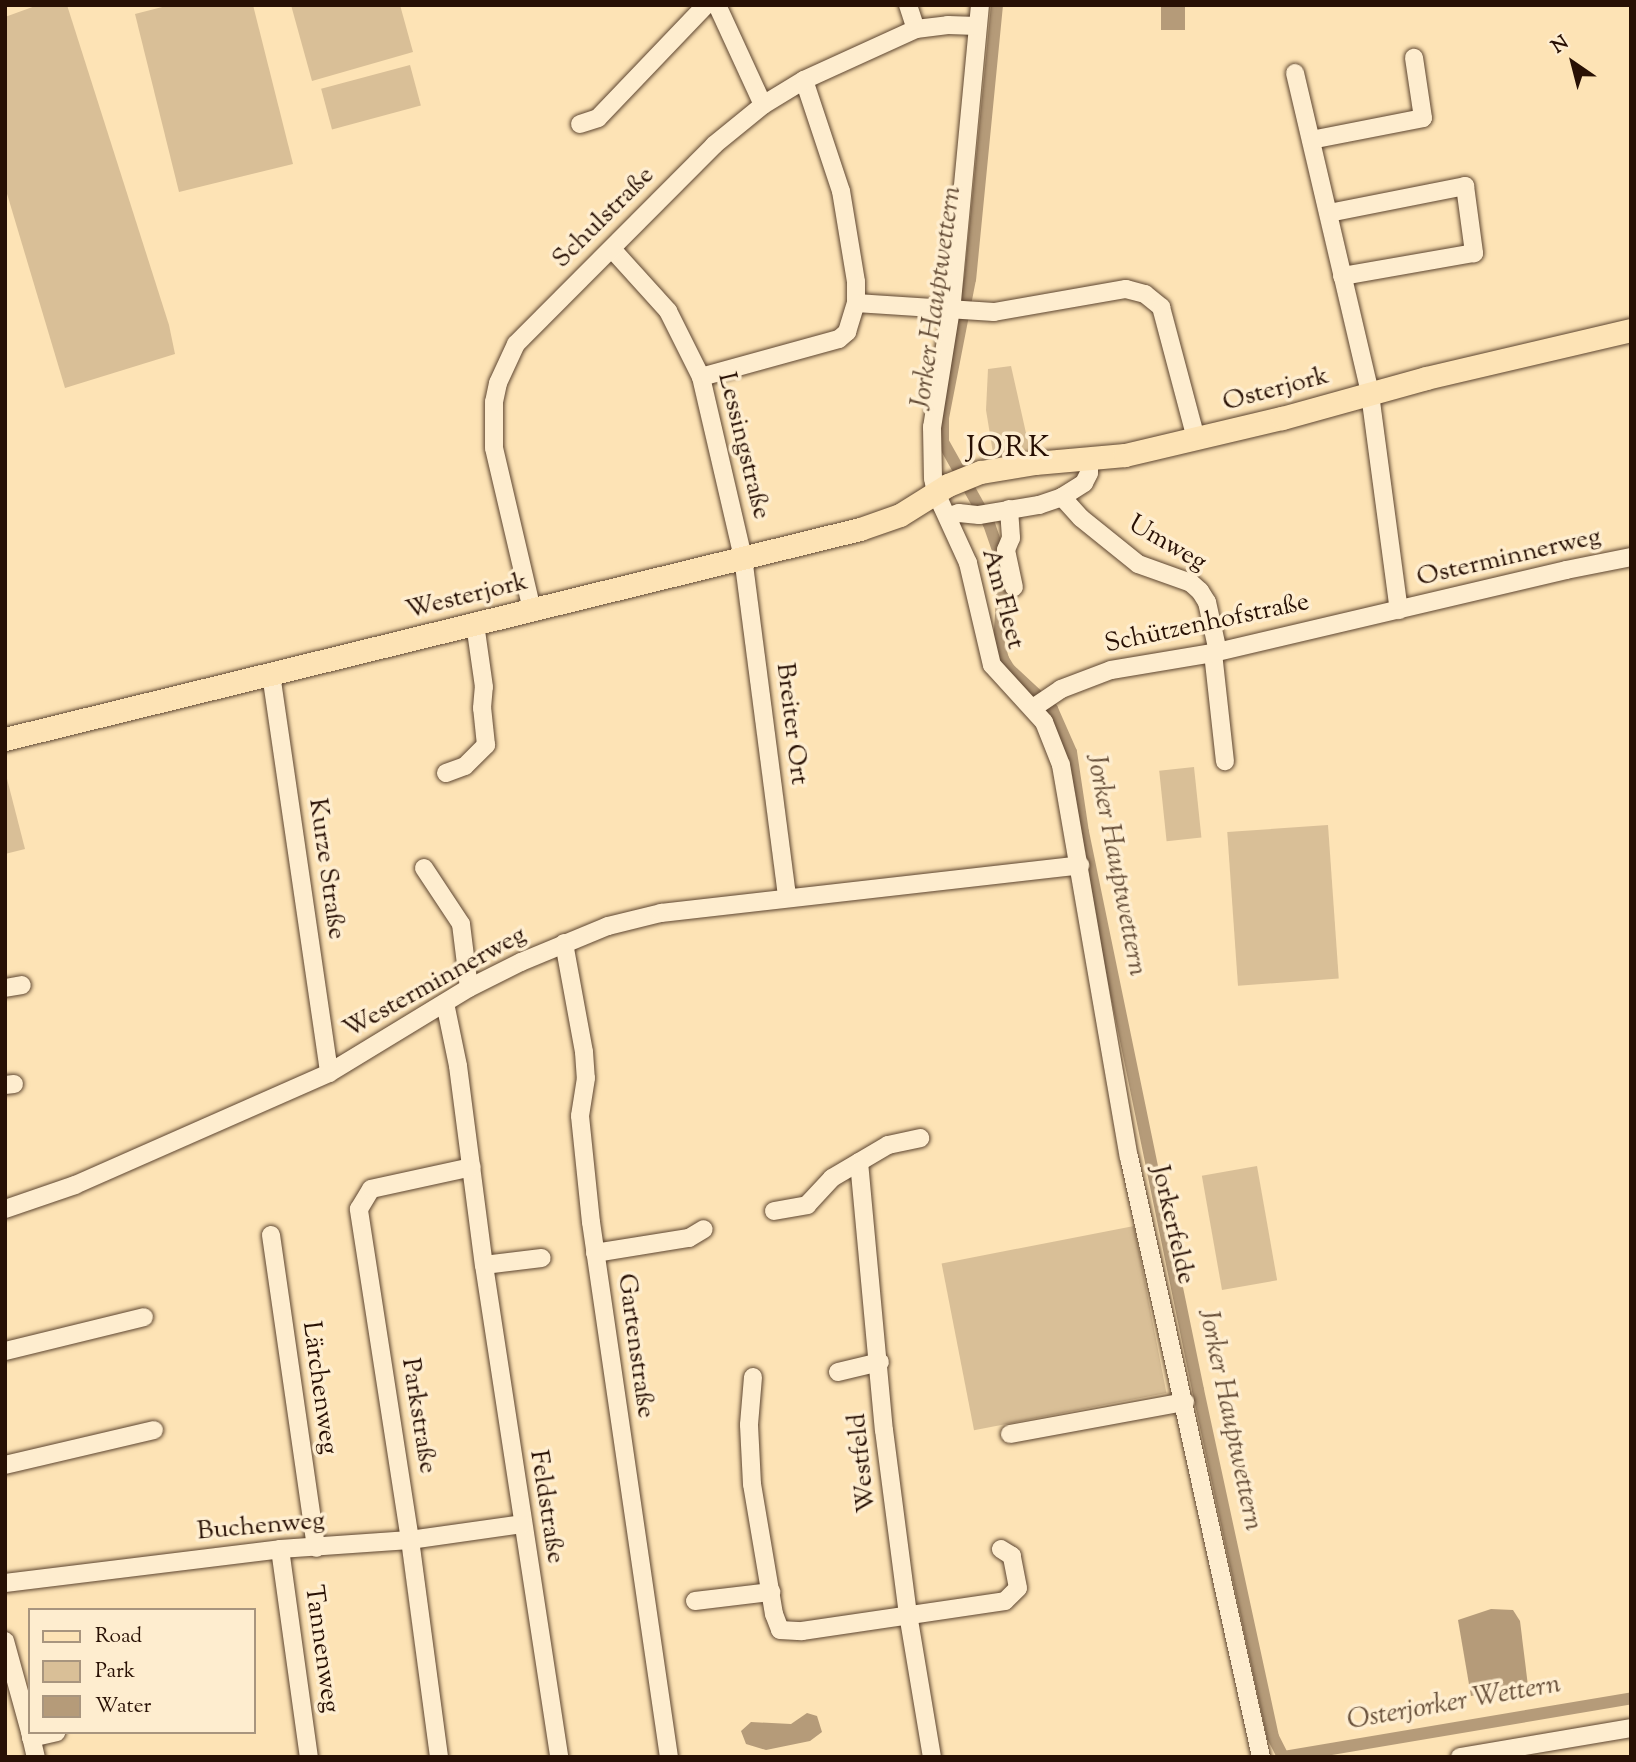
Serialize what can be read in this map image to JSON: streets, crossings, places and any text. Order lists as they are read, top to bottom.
{
  "streets": {
    "main road": ["Osterjork", "Westerjork"],
    "street": [
      "Schulstraße",
      "Lessingstraße",
      "Umweg",
      "Osterminnerweg",
      "Am Fleet",
      "Schützenhofstraße",
      "Breiter Ort",
      "Kurze Straße",
      "Westerminnerweg",
      "Jorkerfelde",
      "Gartenstraße",
      "Lärchenweg",
      "Parkstraße",
      "Westfeld",
      "Feldstraße",
      "Buchenweg",
      "Tannenweg"
    ]
  },
  "crossings": [
    ["Schulstraße", "Lessingstraße"],
    ["Schulstraße", "Westerjork"],
    ["Osterjork", "Westerjork"],
    ["Osterjork", "Am Fleet"],
    ["Lessingstraße", "Westerjork"],
    ["Lessingstraße", "Breiter Ort"],
    ["Umweg", "Schützenhofstraße"],
    ["Osterminnerweg", "Schützenhofstraße"],
    ["Westerjork", "Am Fleet"],
    ["Westerjork", "Breiter Ort"],
    ["Westerjork", "Kurze Straße"],
    ["Am Fleet", "Schützenhofstraße"],
    ["Am Fleet", "Jorkerfelde"],
    ["Schützenhofstraße", "Jorkerfelde"],
    ["Breiter Ort", "Westerminnerweg"],
    ["Kurze Straße", "Westerminnerweg"],
    ["Westerminnerweg", "Jorkerfelde"],
    ["Westerminnerweg", "Gartenstraße"],
    ["Westerminnerweg", "Feldstraße"],
    ["Lärchenweg", "Buchenweg"],
    ["Parkstraße", "Feldstraße"],
    ["Parkstraße", "Buchenweg"],
    ["Feldstraße", "Buchenweg"],
    ["Buchenweg", "Tannenweg"]
  ],
  "districts": ["JORK"],
  "water": ["Jorker Hauptwettern", "Osterjorker Wettern"],
  "legend": ["Road", "Park", "Water"],
  "north": "top left"
}
